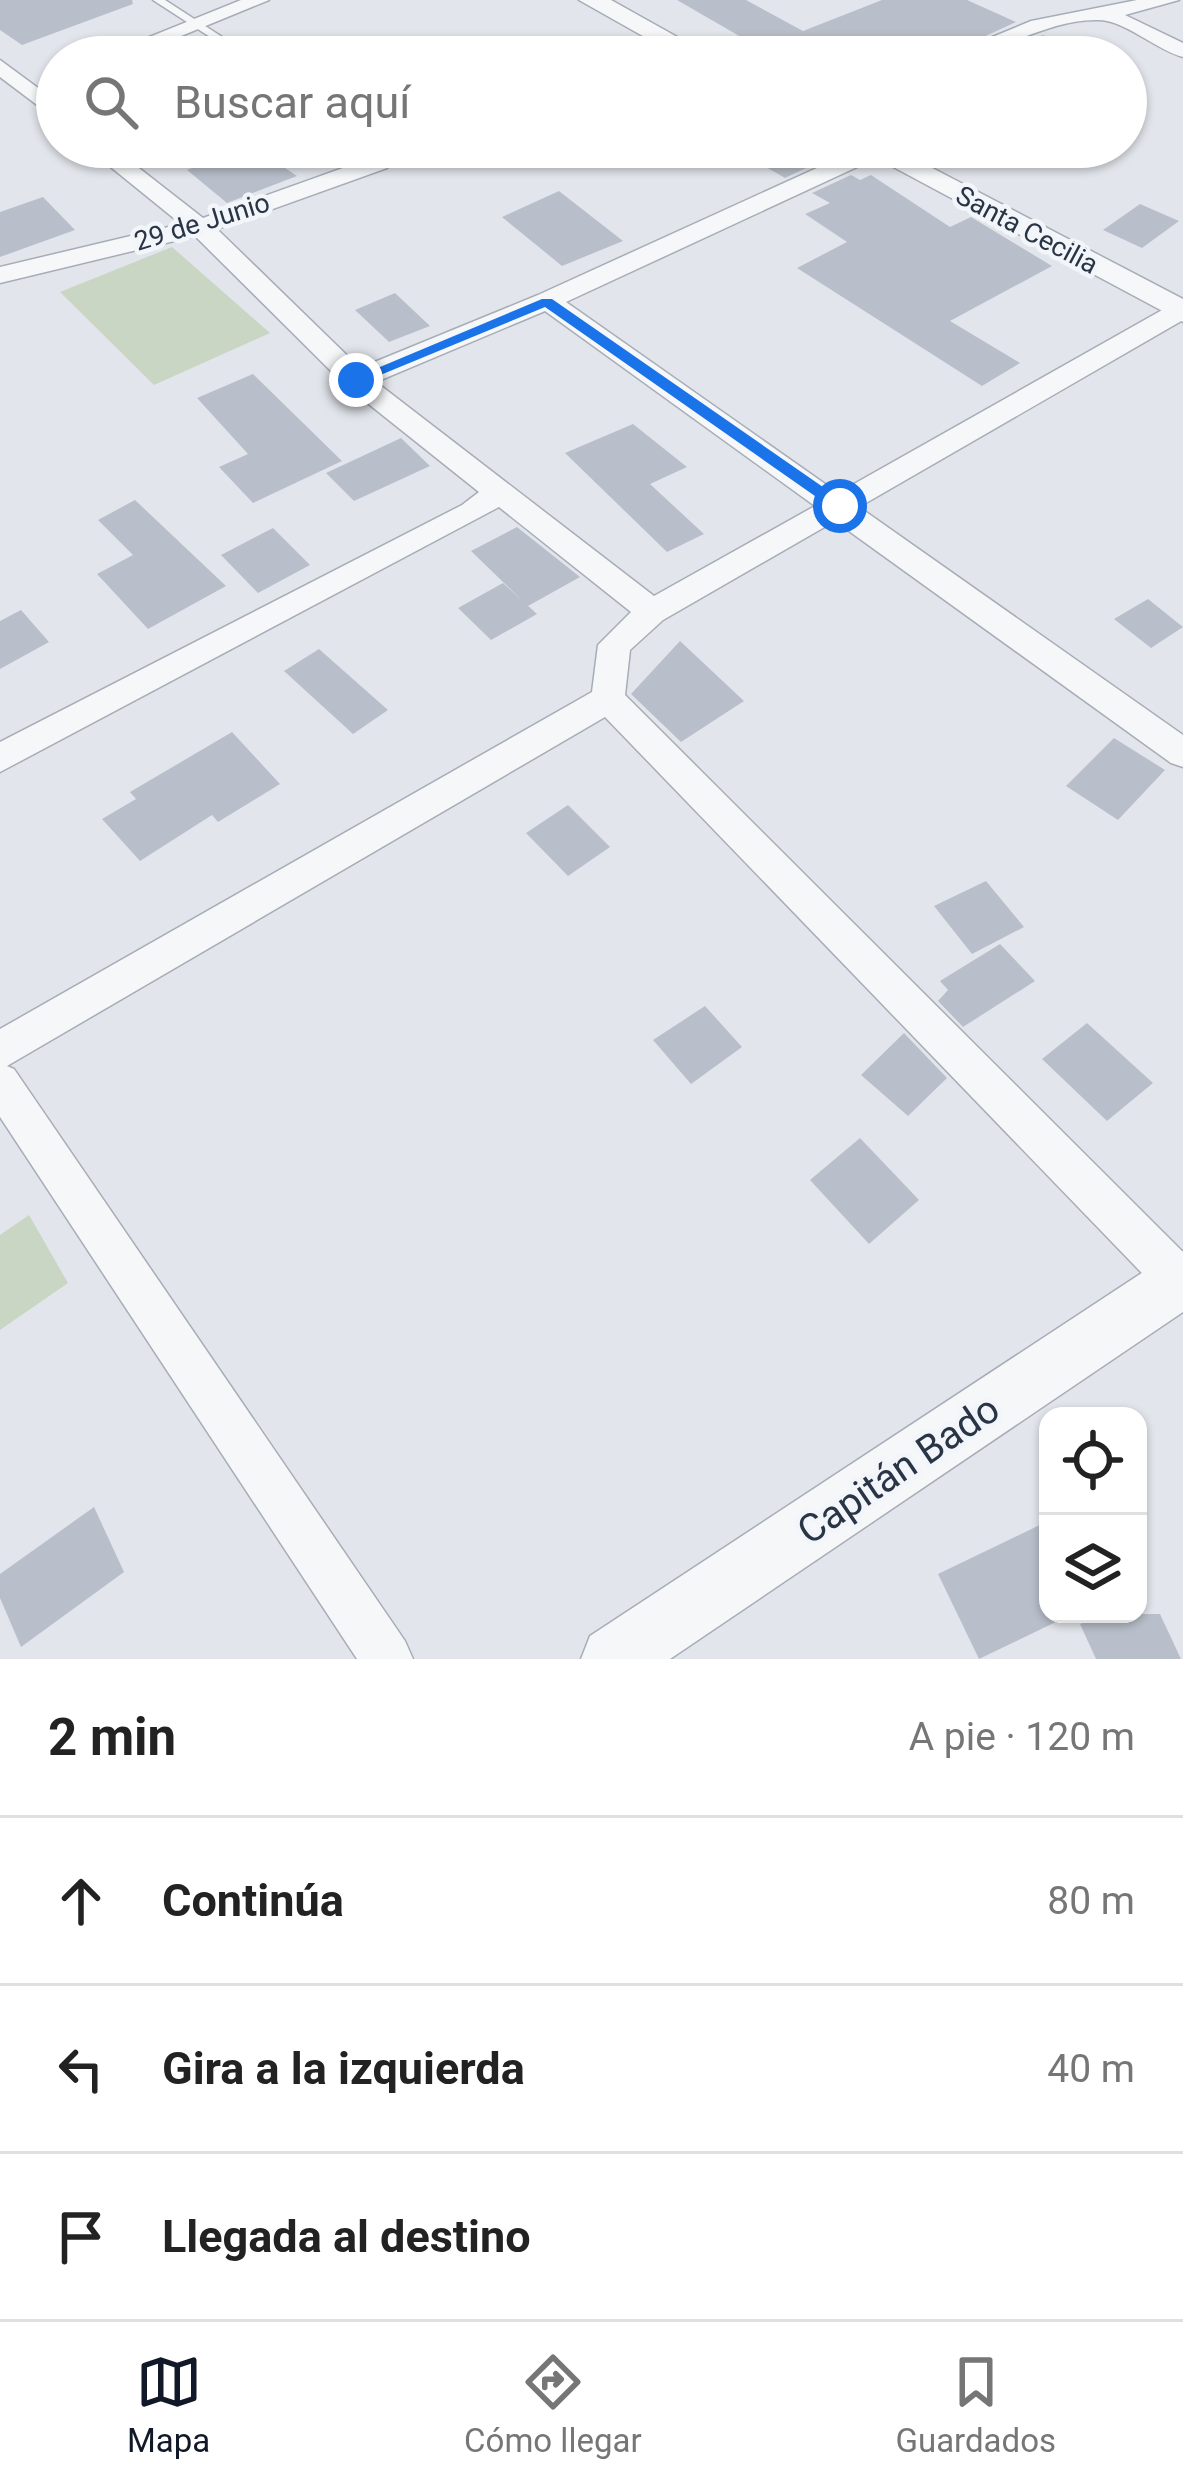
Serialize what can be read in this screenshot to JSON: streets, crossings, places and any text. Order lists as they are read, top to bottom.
{
  "streets": {
    "street": ["29 de Junio", "Santa Cecilia", "Capitán Bado"]
  },
  "page": {
    "search": "Buscar aquí",
    "heading": ["2 min", "A pie · 120 m"],
    "list": [
      ["Continúa", "80 m"],
      ["Gira a la izquierda", "40 m"],
      "Llegada al destino"
    ],
    "nav": ["Mapa", "Cómo llegar", "Guardados"]
  }
}
